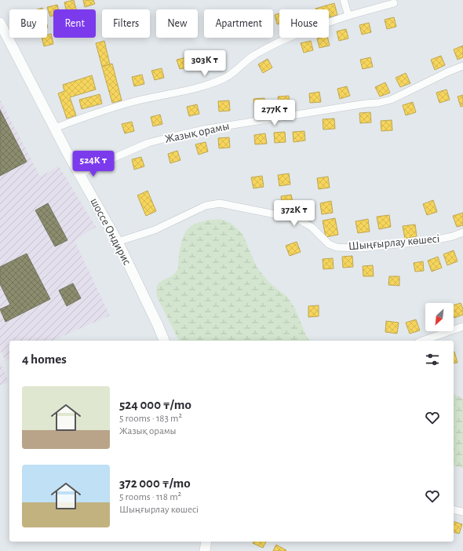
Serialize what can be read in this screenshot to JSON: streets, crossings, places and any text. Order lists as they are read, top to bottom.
{
  "streets": {
    "main road": ["шоссе Ондирис"],
    "street": ["Жазық орамы", "Шыңғырлау көшесі"]
  },
  "crossings": [
    ["Жазық орамы", "шоссе Ондирис"],
    ["шоссе Ондирис", "Шыңғырлау көшесі"]
  ],
  "north": "bottom left",
  "page": {
    "chip": [
      "Buy",
      "Rent",
      "Filters",
      "New",
      "Apartment",
      "House"
    ],
    "price": [
      "303K ₸",
      "277K ₸",
      "524K ₸",
      "372K ₸"
    ],
    "heading": "4 homes",
    "list": [
      {
        "name": "524 000 ₸/mo",
        "note": "5 rooms · 183 m² · Жазық орамы"
      },
      {
        "name": "372 000 ₸/mo",
        "note": "5 rooms · 118 m² · Шыңғырлау көшесі"
      }
    ]
  }
}
